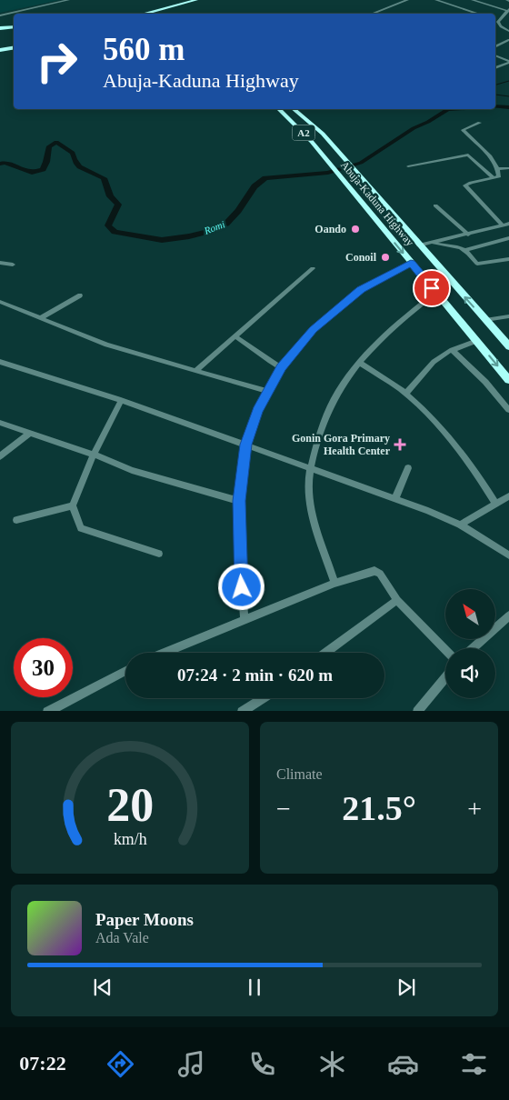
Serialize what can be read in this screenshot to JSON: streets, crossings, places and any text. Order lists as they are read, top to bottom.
{
  "streets": {
    "highway": ["A2", "Abuja-Kaduna Highway"]
  },
  "water": ["Romi"],
  "places": {
    "other": ["Oando", "Conoil"],
    "health": ["Gonin Gora Primary Health Center"]
  },
  "north": "top left",
  "page": {
    "turn": ["560 m", "Abuja-Kaduna Highway"],
    "limit": "30",
    "trip": "07:24 · 2 min · 620 m",
    "tile": "Climate",
    "heat": ["−", "21.5°", "+"],
    "song": ["Paper Moons", "Ada Vale"],
    "tabs": "07:22",
    "gauge": ["20", "km/h"]
  }
}
